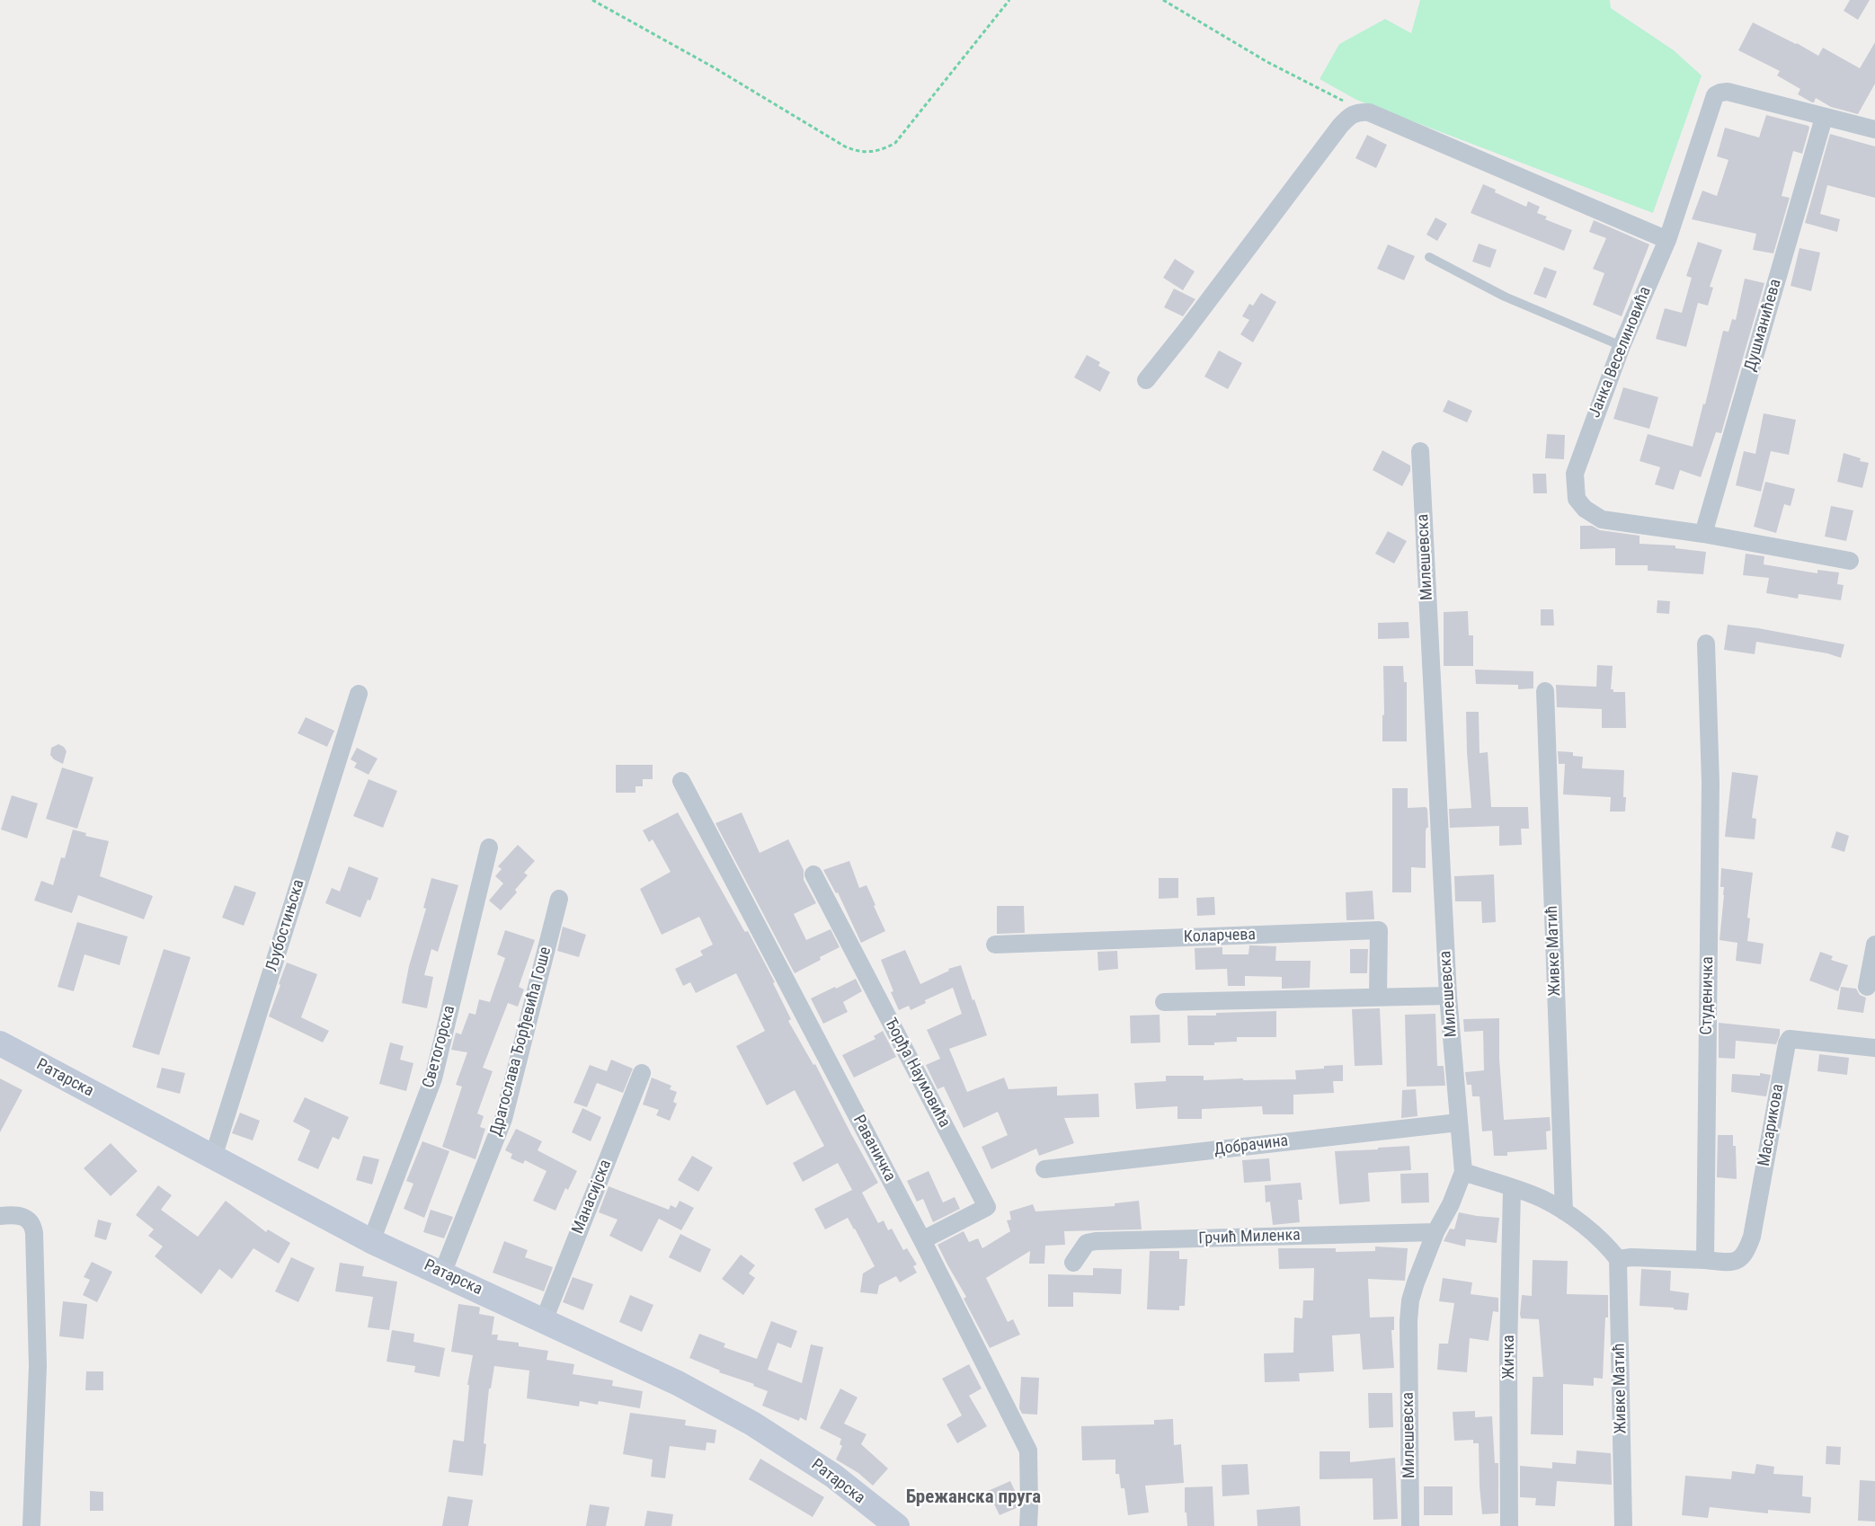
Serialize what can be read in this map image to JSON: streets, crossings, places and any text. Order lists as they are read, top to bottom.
{
  "streets": {
    "street": [
      "Душманићева",
      "Јанка Веселиновића",
      "Милешевска",
      "Љубостињска",
      "Коларчева",
      "Живке Матић",
      "Студеничка",
      "Драгослава Ђорђевића Гоше",
      "Светогорска",
      "Ђорђа Наумовића",
      "Ратарска",
      "Масарикова",
      "Добрачина",
      "Раваничка",
      "Манасијска",
      "Грчић Миленка",
      "Жичка"
    ]
  },
  "crossings": [
    ["Душманићева", "Јанка Веселиновића"],
    ["Милешевска", "Добрачина"],
    ["Милешевска", "Грчић Миленка"],
    ["Љубостињска", "Ратарска"],
    ["Студеничка", "Масарикова"],
    ["Драгослава Ђорђевића Гоше", "Ратарска"],
    ["Светогорска", "Ратарска"],
    ["Ђорђа Наумовића", "Раваничка"],
    ["Ратарска", "Манасијска"]
  ],
  "districts": ["Брежанска пруга"]
}
